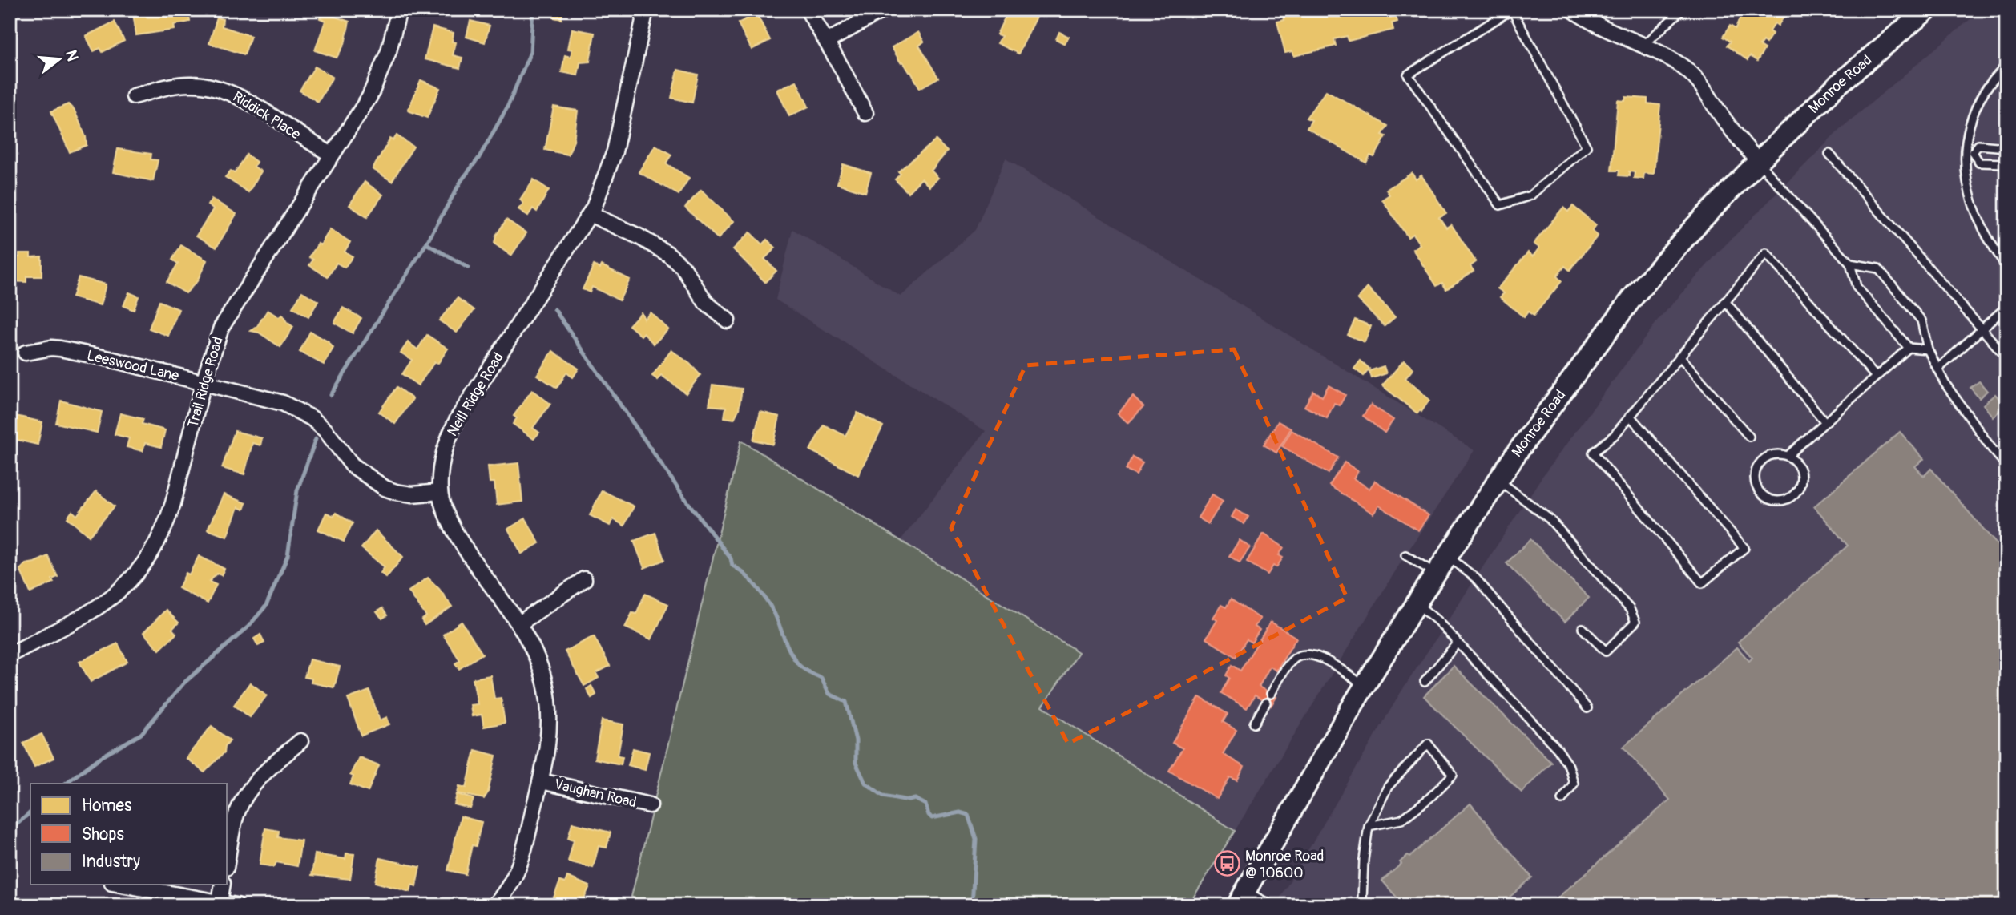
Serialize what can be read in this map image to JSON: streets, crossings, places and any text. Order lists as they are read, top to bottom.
{
  "streets": {
    "main road": ["Monroe Road"],
    "street": [
      "Riddick Place",
      "Leeswood Lane",
      "Trail Ridge Road",
      "Neill Ridge Road",
      "Vaughan Road"
    ]
  },
  "crossings": [
    ["Riddick Place", "Trail Ridge Road"],
    ["Leeswood Lane", "Trail Ridge Road"],
    ["Leeswood Lane", "Neill Ridge Road"],
    ["Neill Ridge Road", "Vaughan Road"]
  ],
  "places": {
    "bus stop": ["Monroe Road @ 10600"]
  },
  "legend": ["Homes", "Shops", "Industry"],
  "north": "right"
}
